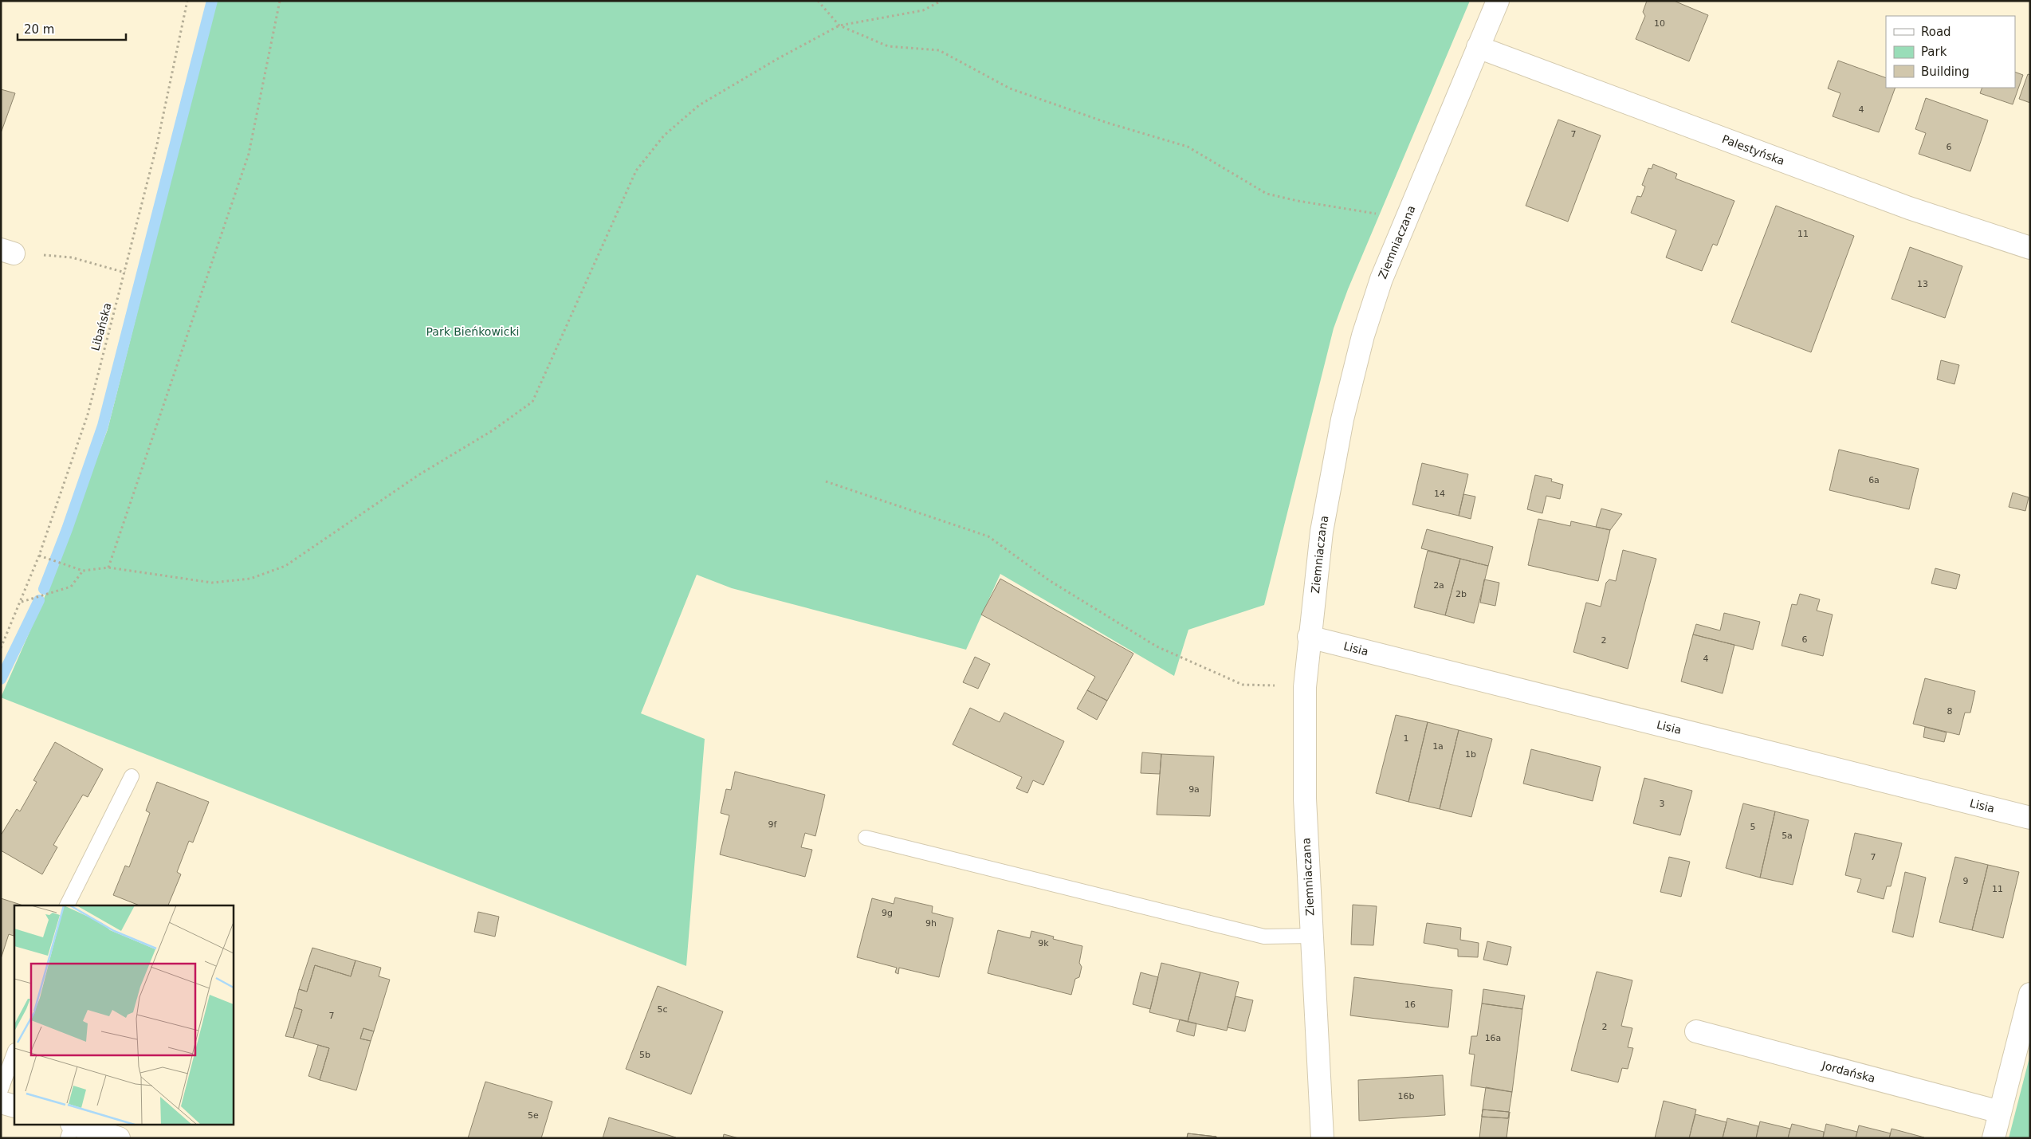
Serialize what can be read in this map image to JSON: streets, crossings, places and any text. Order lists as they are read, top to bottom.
{
  "streets": {
    "street": [
      "Palestyńska",
      "Ziemniaczana",
      "Lisia",
      "Jordańska"
    ],
    "path": ["Libańska"]
  },
  "crossings": [
    ["Palestyńska", "Ziemniaczana"],
    ["Ziemniaczana", "Lisia"]
  ],
  "parks": ["Park Bieńkowicki"],
  "house_numbers": [
    "10",
    "4",
    "7",
    "6",
    "11",
    "13",
    "6a",
    "14",
    "2a",
    "2b",
    "6",
    "2",
    "4",
    "8",
    "1",
    "1a",
    "1b",
    "9a",
    "3",
    "9f",
    "5",
    "5a",
    "7",
    "9",
    "11",
    "9g",
    "9h",
    "9k",
    "16",
    "5c",
    "7",
    "2",
    "16a",
    "5b",
    "16b",
    "5e"
  ],
  "legend": ["Road", "Park", "Building"],
  "scale_bar": "20 m"
}
